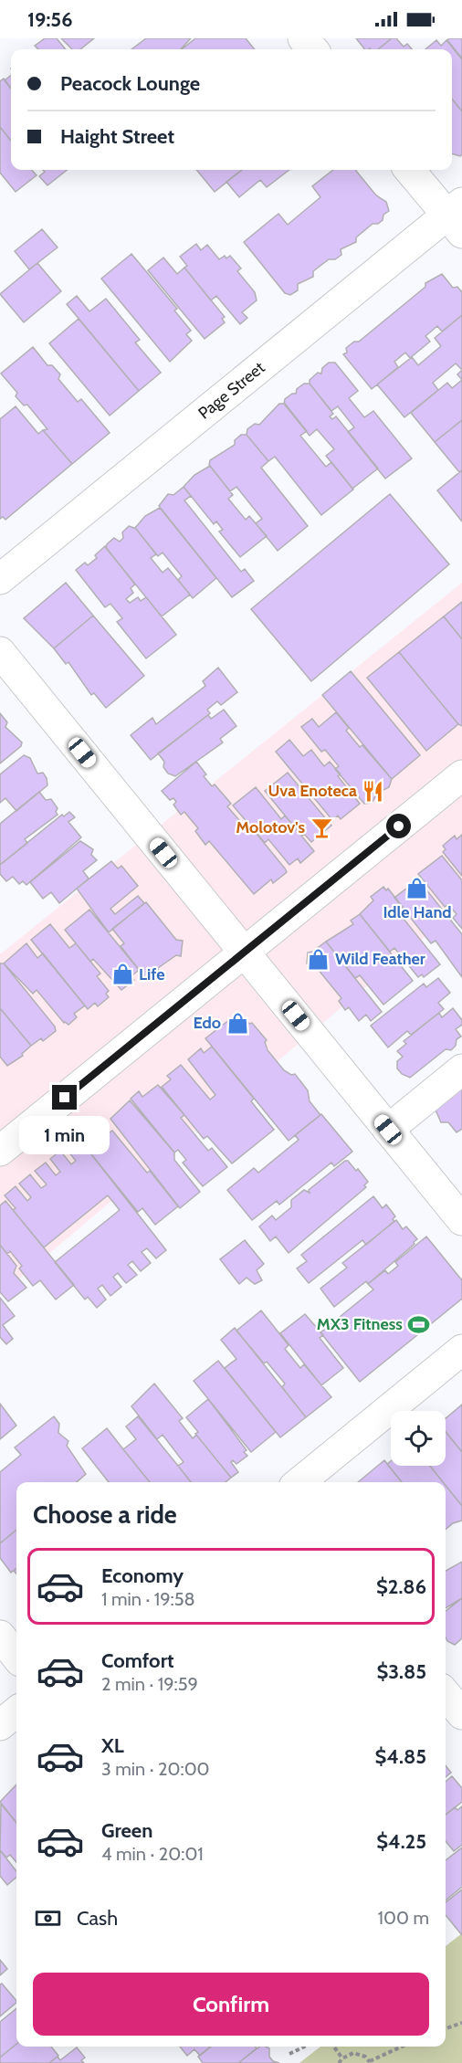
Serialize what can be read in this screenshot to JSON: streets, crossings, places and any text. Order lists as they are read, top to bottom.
{
  "streets": {
    "street": ["Page Street"]
  },
  "places": {
    "restaurant": ["Uva Enoteca"],
    "bar": ["Molotov's"],
    "shop": [
      "Idle Hand",
      "Wild Feather",
      "Life",
      "Edo"
    ],
    "sports": ["MX3 Fitness"]
  },
  "page": {
    "status": "19:56",
    "banner": ["Peacock Lounge", "Haight Street"],
    "bubble": "1 min",
    "heading": "Choose a ride",
    "list": [
      {
        "name": "Economy",
        "note": "1 min · 19:58",
        "value": "$2.86"
      },
      {
        "name": "Comfort",
        "note": "2 min · 19:59",
        "value": "$3.85"
      },
      {
        "name": "XL",
        "note": "3 min · 20:00",
        "value": "$4.85"
      },
      {
        "name": "Green",
        "note": "4 min · 20:01",
        "value": "$4.25"
      }
    ],
    "pay": ["Cash", "100 m"],
    "buttons": "Confirm"
  }
}
